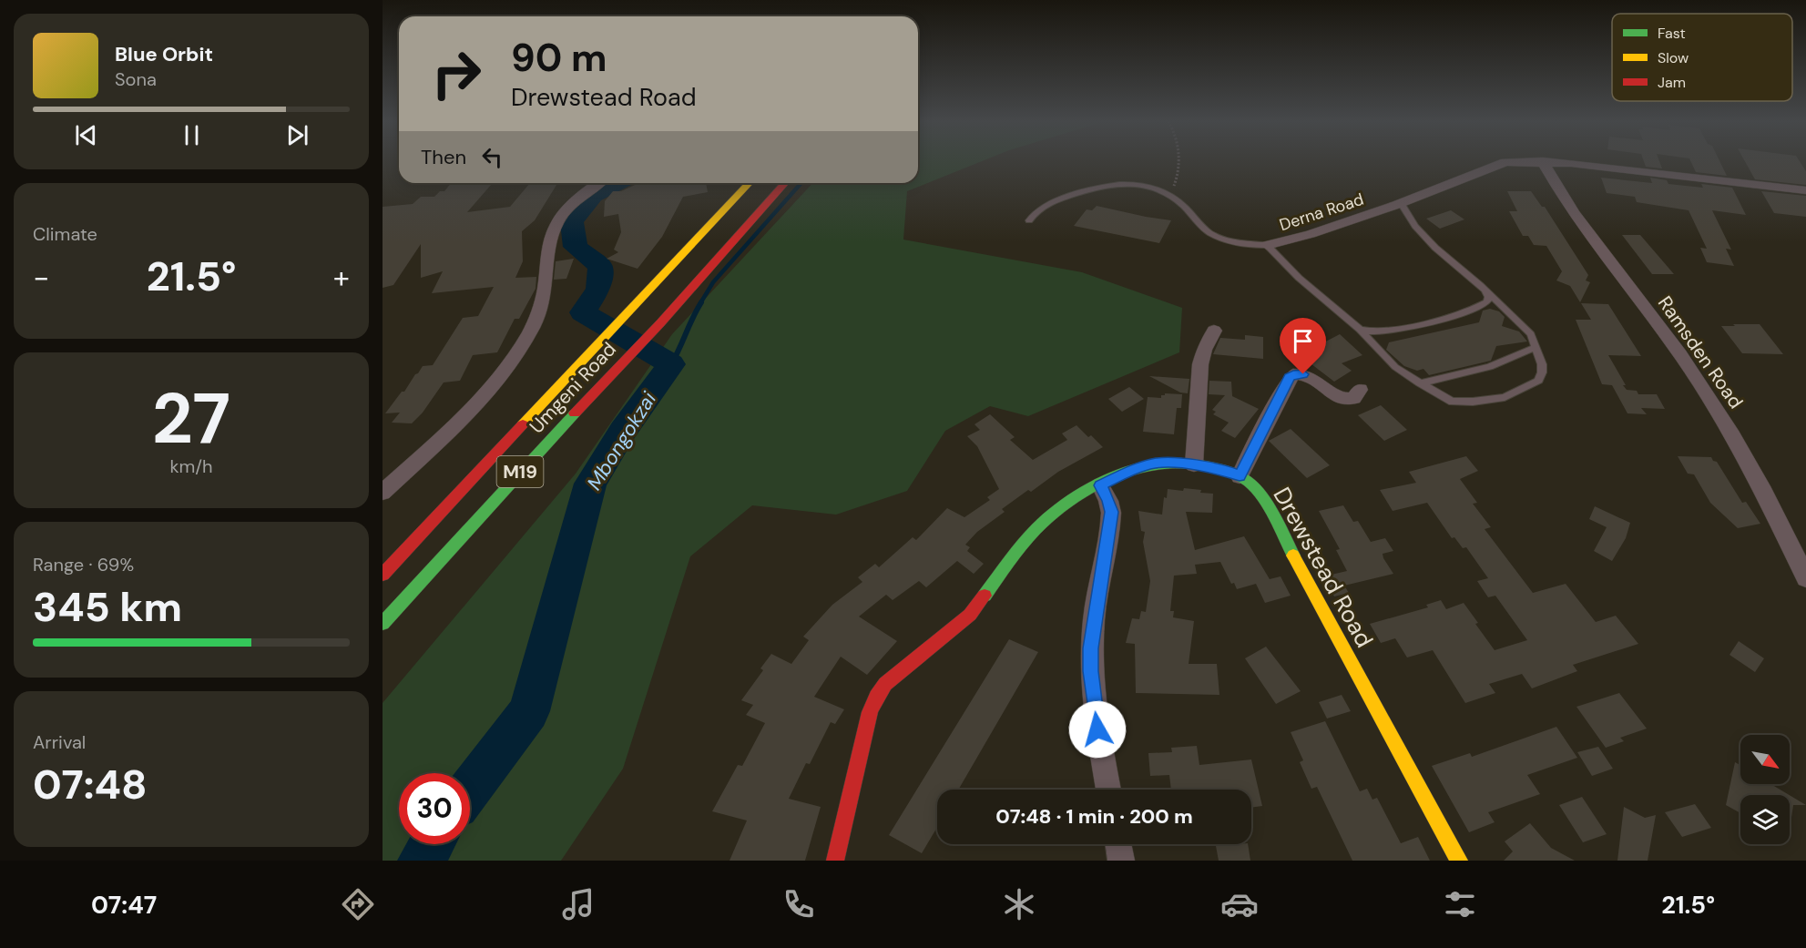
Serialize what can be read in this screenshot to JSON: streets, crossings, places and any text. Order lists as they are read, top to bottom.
{
  "streets": {
    "main road": ["Umgeni Road", "M19", "Drewstead Road"],
    "street": ["Derna Road", "Ramsden Road"]
  },
  "crossings": [
    ["Derna Road", "Ramsden Road"]
  ],
  "water": ["Mbongokzai"],
  "legend": ["Fast", "Slow", "Jam"],
  "north": "bottom right",
  "page": {
    "turn": ["90 m", "Drewstead Road"],
    "song": ["Blue Orbit", "Sona"],
    "then": "Then",
    "tile": [
      "Climate",
      ["27", "km/h"],
      ["Range · 69%", "345 km"],
      ["Arrival", "07:48"]
    ],
    "heat": ["−", "21.5°", "+"],
    "limit": "30",
    "trip": "07:48 · 1 min · 200 m",
    "tabs": ["07:47", "21.5°"]
  }
}
